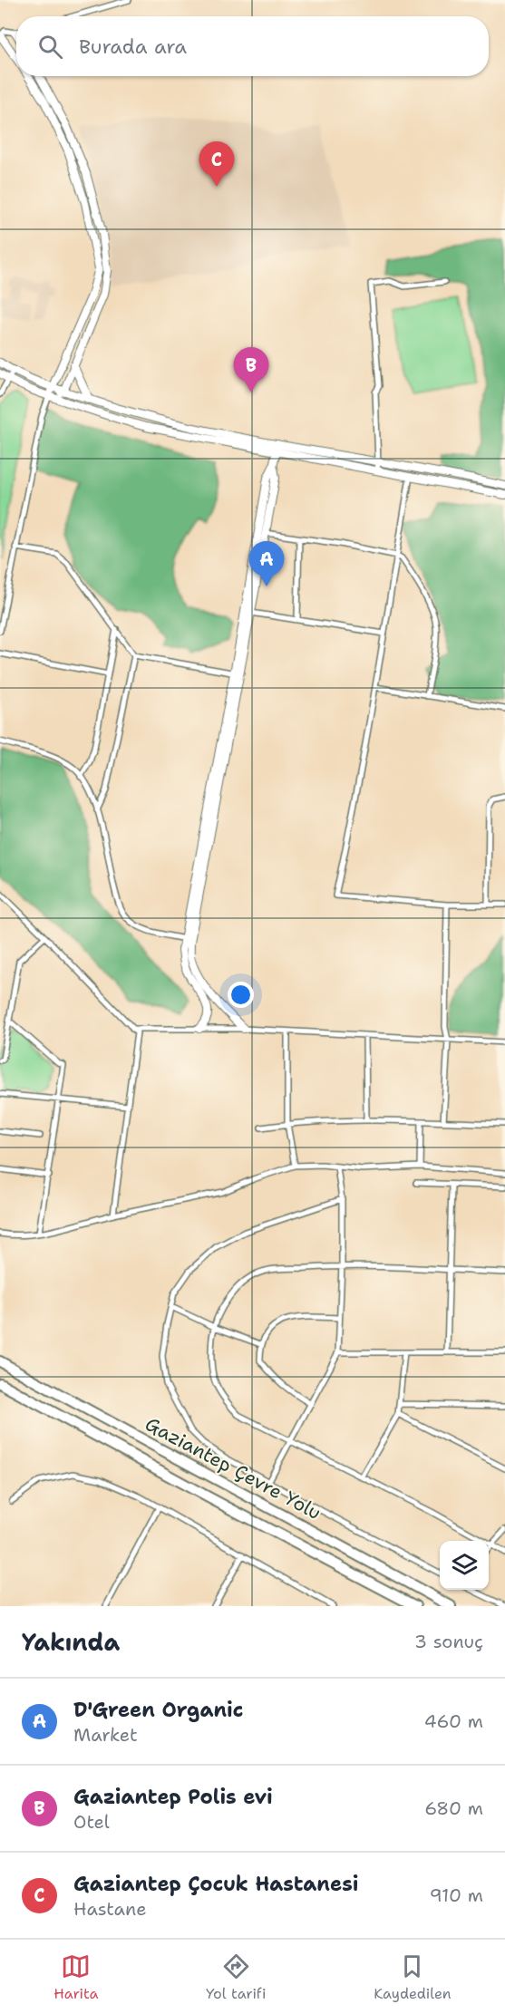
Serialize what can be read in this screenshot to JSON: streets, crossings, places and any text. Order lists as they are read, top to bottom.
{
  "streets": {
    "highway": ["Gaziantep Çevre Yolu"]
  },
  "page": {
    "search": "Burada ara",
    "pins": ["C", "B", "A"],
    "heading": ["Yakında", "3 sonuç"],
    "list": [
      {
        "mark": "A",
        "name": "D'Green Organic",
        "note": "Market",
        "value": "460 m"
      },
      {
        "mark": "B",
        "name": "Gaziantep Polis evi",
        "note": "Otel",
        "value": "680 m"
      },
      {
        "mark": "C",
        "name": "Gaziantep Çocuk Hastanesi",
        "note": "Hastane",
        "value": "910 m"
      }
    ],
    "nav": ["Harita", "Yol tarifi", "Kaydedilen"]
  }
}
